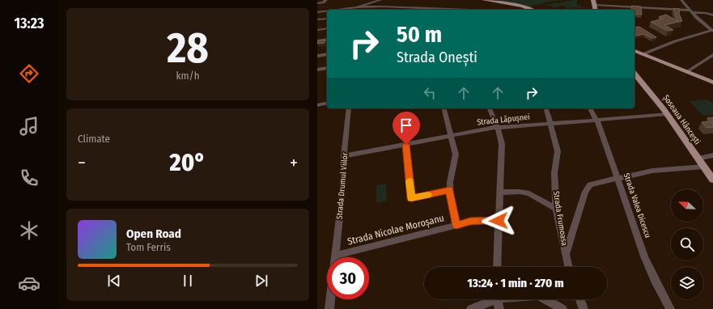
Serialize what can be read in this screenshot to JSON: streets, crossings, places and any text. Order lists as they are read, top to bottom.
{
  "streets": {
    "main road": ["Șoseaua Hâncești"],
    "street": [
      "Strada Lăpușnei",
      "Strada Drumul Viilor",
      "Strada Valea Dicescu",
      "Strada Frumoasa",
      "Strada Nicolae Moroșanu"
    ]
  },
  "crossings": [
    ["Strada Lăpușnei", "Șoseaua Hâncești"],
    ["Strada Lăpușnei", "Strada Drumul Viilor"],
    ["Strada Lăpușnei", "Strada Valea Dicescu"],
    ["Strada Lăpușnei", "Strada Frumoasa"],
    ["Strada Drumul Viilor", "Strada Nicolae Moroșanu"]
  ],
  "north": "top left",
  "page": {
    "tabs": "13:23",
    "tile": [
      ["28", "km/h"],
      "Climate"
    ],
    "turn": ["50 m", "Strada Onești"],
    "heat": ["−", "20°", "+"],
    "song": ["Open Road", "Tom Ferris"],
    "limit": "30",
    "trip": "13:24 · 1 min · 270 m"
  }
}
